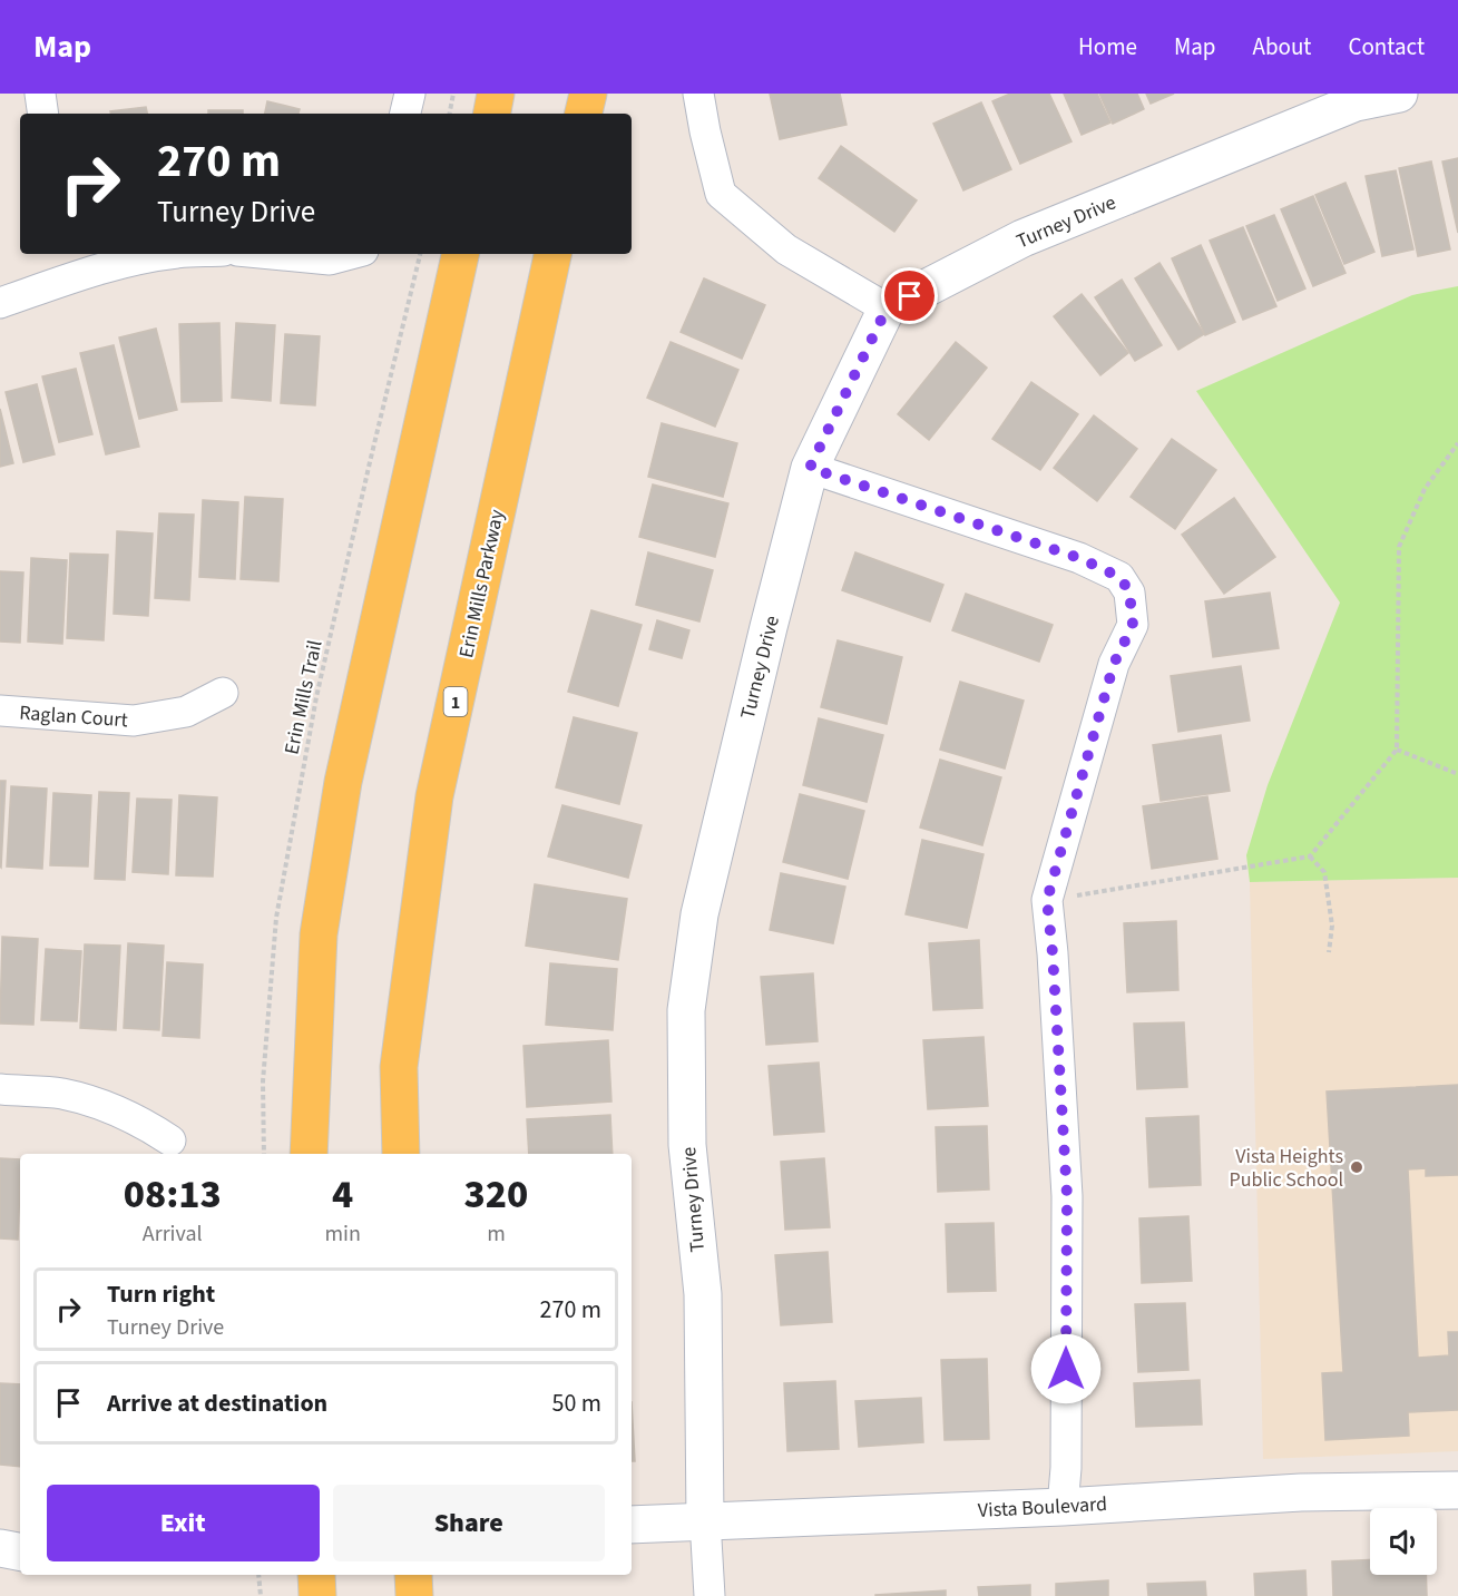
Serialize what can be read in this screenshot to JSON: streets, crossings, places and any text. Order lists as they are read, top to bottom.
{
  "streets": {
    "main road": ["Erin Mills Parkway", "1"],
    "street": ["Turney Drive", "Raglan Court", "Vista Boulevard"],
    "path": ["Erin Mills Trail"]
  },
  "crossings": [
    ["Turney Drive", "Vista Boulevard"]
  ],
  "places": ["Vista Heights Public School"],
  "page": {
    "header": "Map",
    "nav": [
      "Home",
      "Map",
      "About",
      "Contact"
    ],
    "turn": ["270 m", "Turney Drive"],
    "eta": [
      "08:13",
      "Arrival",
      "4",
      "min",
      "320",
      "m"
    ],
    "list": [
      {
        "name": "Turn right",
        "note": "Turney Drive",
        "value": "270 m"
      },
      {
        "name": "Arrive at destination",
        "value": "50 m"
      }
    ],
    "buttons": ["Exit", "Share"]
  }
}
